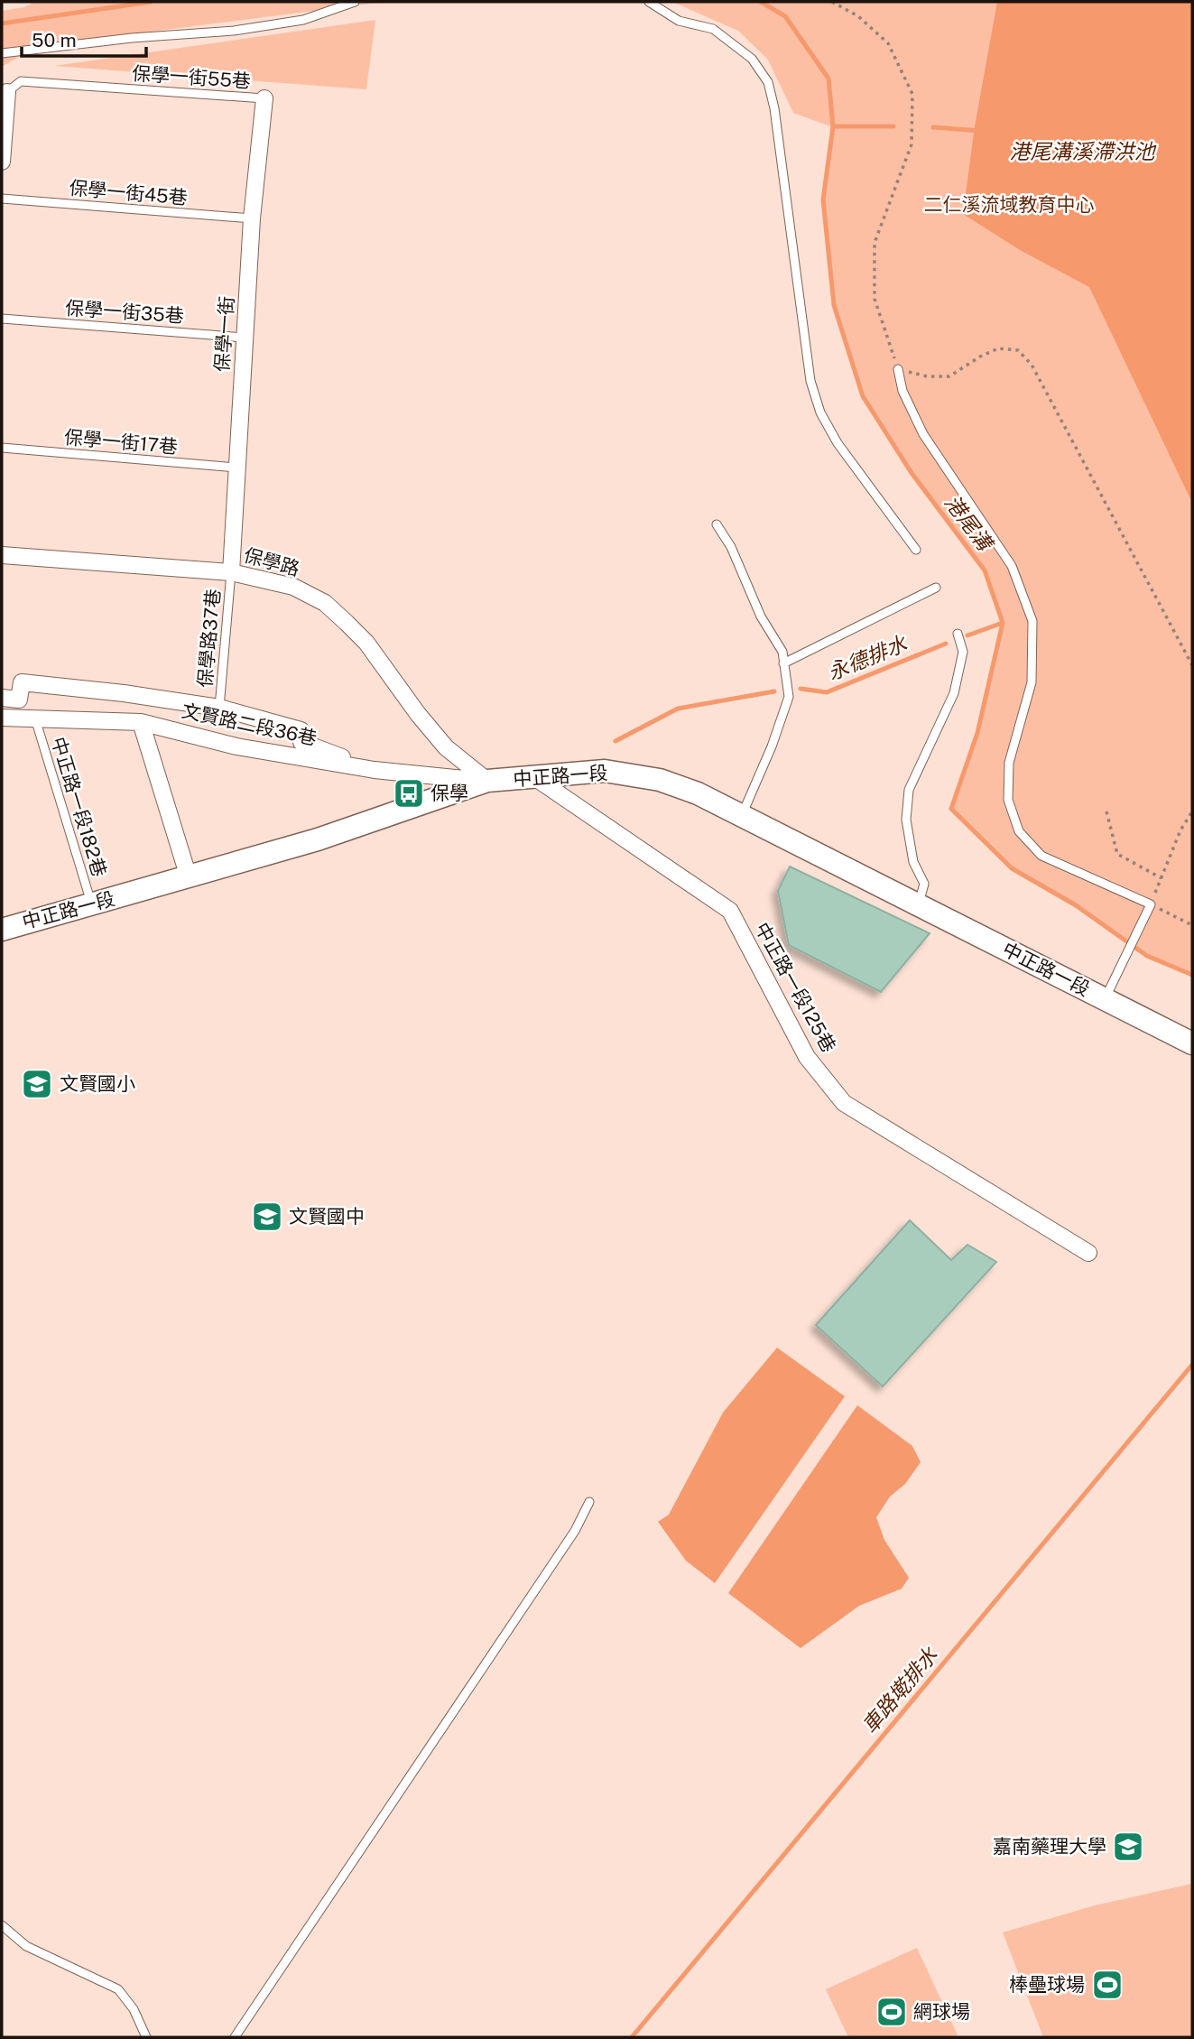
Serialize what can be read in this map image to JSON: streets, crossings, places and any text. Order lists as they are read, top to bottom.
{
  "streets": {
    "main road": ["中正路一段"],
    "street": [
      "保學一街",
      "保學路",
      "文賢路二段36巷",
      "中正路一段125巷"
    ],
    "lane": [
      "保學一街55巷",
      "保學一街45巷",
      "保學一街35巷",
      "保學一街17巷",
      "保學路37巷",
      "中正路一段182巷"
    ]
  },
  "crossings": [
    ["保學一街55巷", "保學一街"],
    ["保學一街45巷", "保學一街"],
    ["保學一街35巷", "保學一街"],
    ["保學一街", "保學一街17巷"],
    ["保學一街", "保學路"],
    ["保學一街", "保學路37巷"],
    ["保學路", "保學路37巷"],
    ["保學路", "文賢路二段36巷"],
    ["保學路", "中正路一段"],
    ["文賢路二段36巷", "中正路一段"],
    ["文賢路二段36巷", "中正路一段182巷"],
    ["中正路一段", "中正路一段182巷"],
    ["中正路一段", "中正路一段125巷"]
  ],
  "water": [
    "港尾溝溪滯洪池",
    "港尾溝",
    "永德排水",
    "車路墘排水"
  ],
  "parks": ["二仁溪流域教育中心"],
  "places": {
    "bus stop": ["保學"],
    "school or university": ["文賢國小", "文賢國中", "嘉南藥理大學"],
    "sports": ["棒壘球場", "網球場"]
  },
  "scale_bar": "50 m"
}
